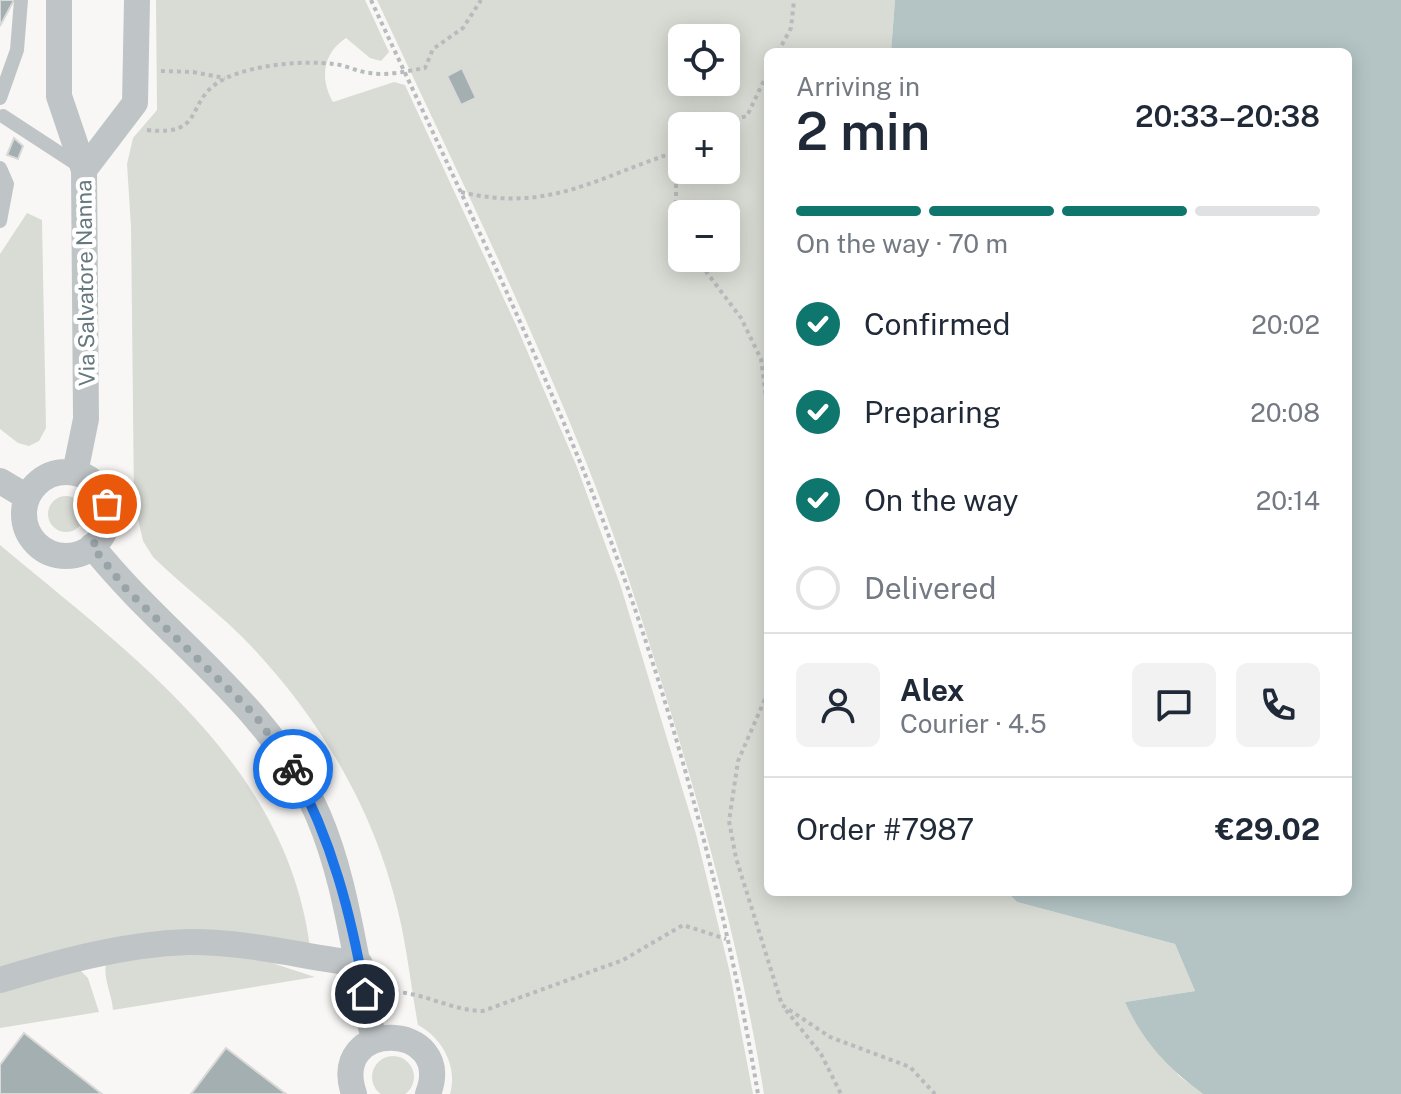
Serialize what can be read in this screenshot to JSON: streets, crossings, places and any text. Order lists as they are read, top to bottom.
{
  "streets": {
    "street": ["Via Salvatore Nanna"]
  },
  "page": {
    "map_buttons": ["+", "−"],
    "heading": ["2 min", "Arriving in", "20:33–20:38"],
    "panel": [
      "Alex",
      "Courier · 4.5",
      "Order #7987",
      "€29.02"
    ],
    "bar": "On the way · 70 m",
    "list": [
      ["Confirmed", "20:02"],
      ["Preparing", "20:08"],
      ["On the way", "20:14"],
      "Delivered"
    ]
  }
}
